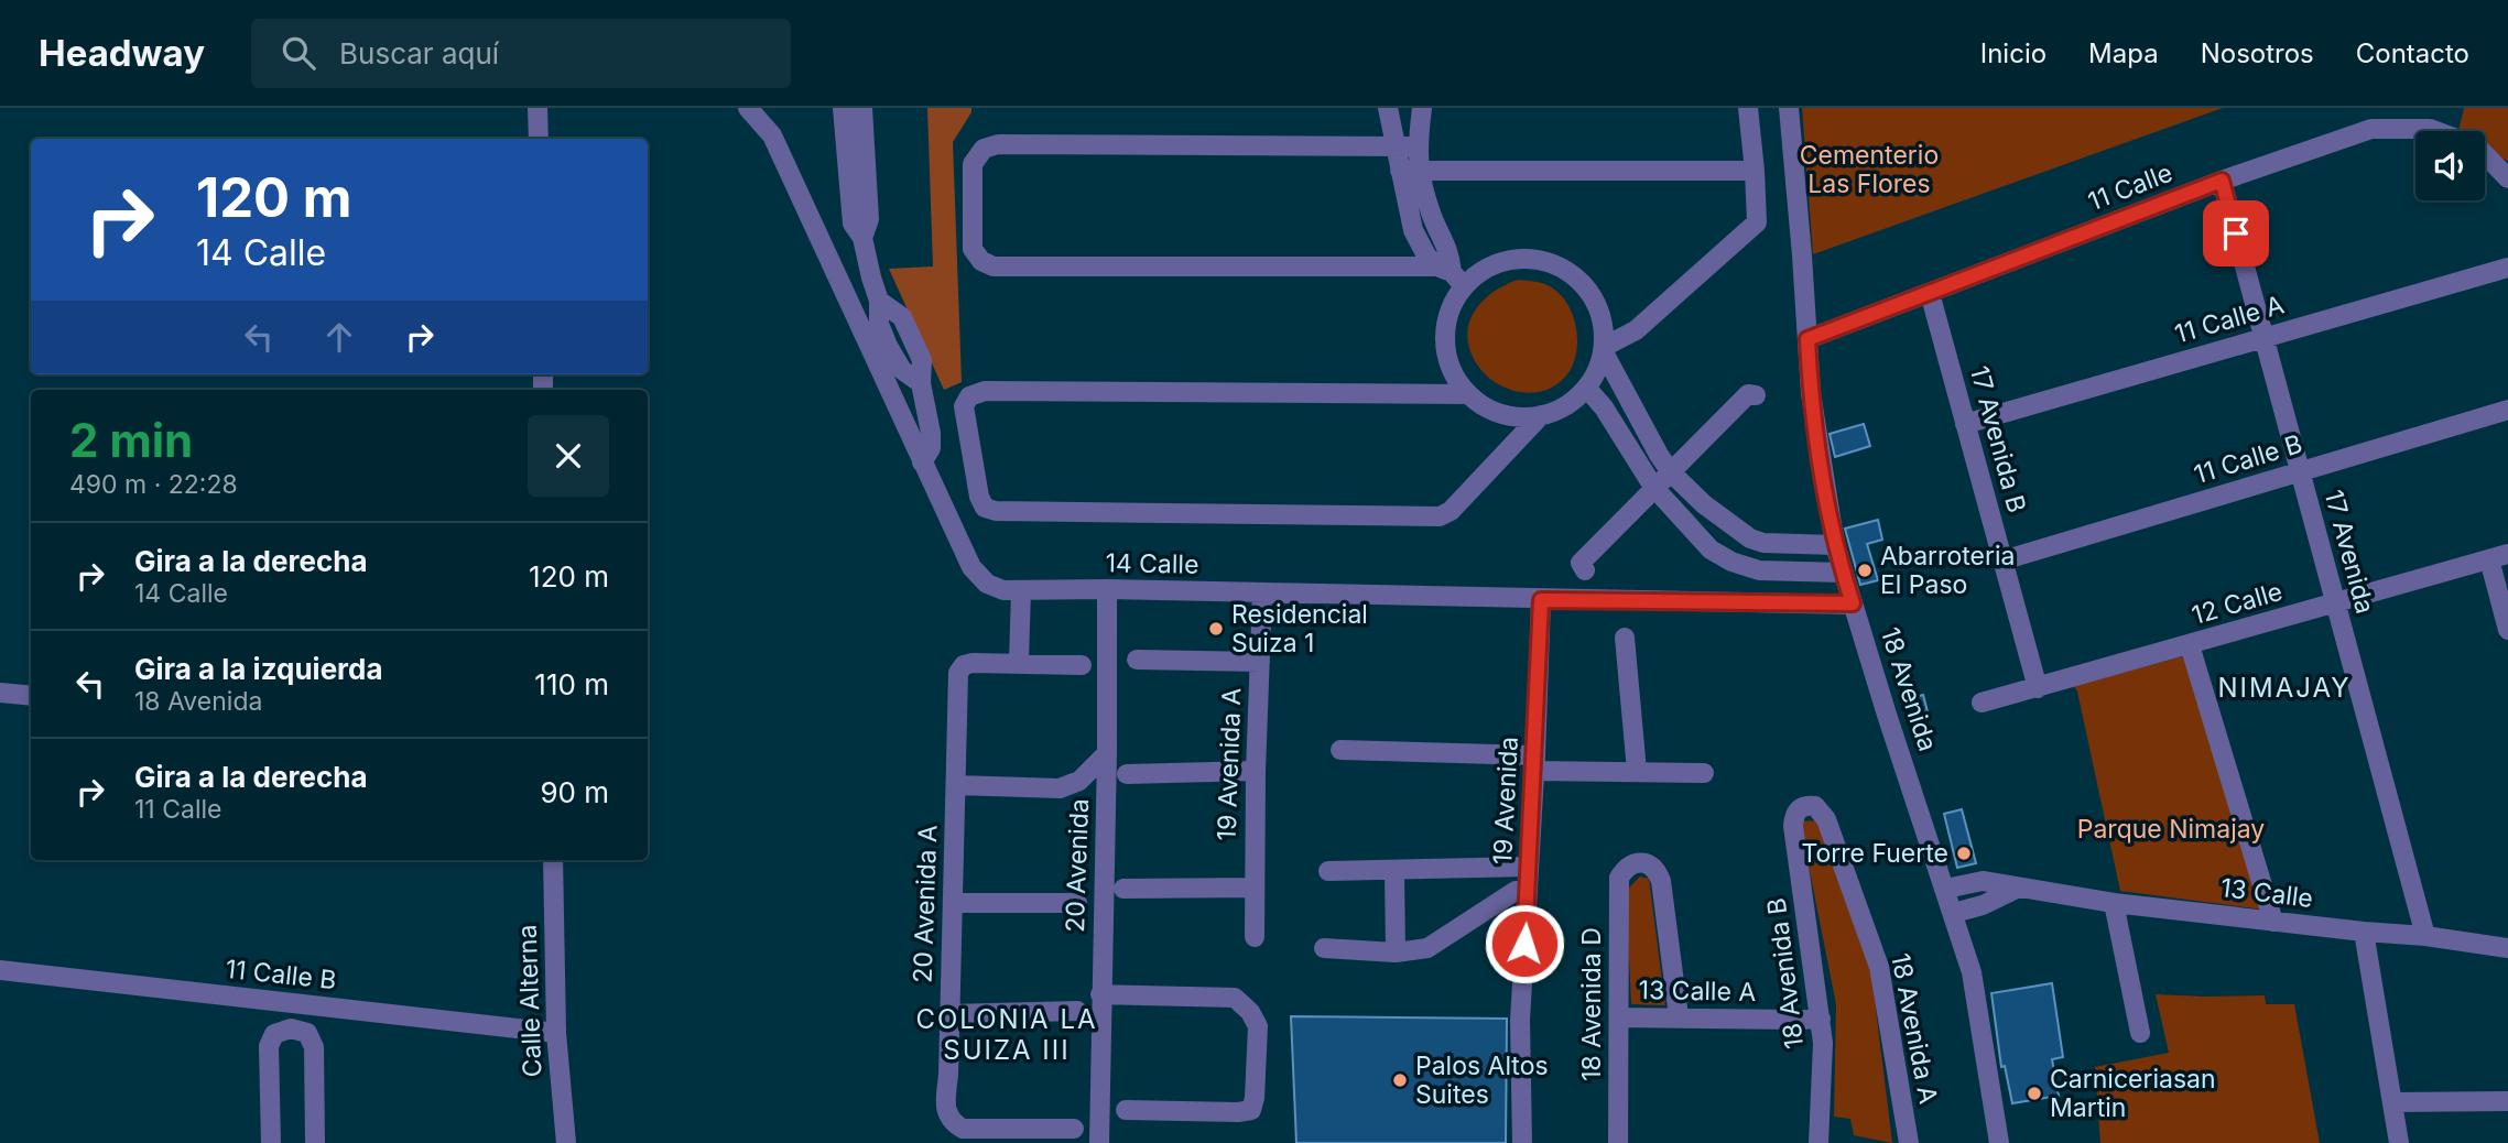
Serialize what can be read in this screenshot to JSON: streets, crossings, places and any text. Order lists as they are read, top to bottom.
{
  "streets": {
    "street": [
      "11 Calle",
      "11 Calle A",
      "17 Avenida B",
      "11 Calle B",
      "17 Avenida",
      "14 Calle",
      "12 Calle",
      "18 Avenida",
      "19 Avenida A",
      "19 Avenida",
      "20 Avenida",
      "13 Calle",
      "20 Avenida A",
      "18 Avenida B",
      "13 Calle A",
      "Calle Alterna",
      "18 Avenida D",
      "18 Avenida A"
    ]
  },
  "crossings": [
    ["11 Calle", "17 Avenida B"],
    ["11 Calle", "17 Avenida"],
    ["11 Calle", "18 Avenida"],
    ["11 Calle A", "17 Avenida B"],
    ["11 Calle A", "17 Avenida"],
    ["17 Avenida B", "11 Calle B"],
    ["17 Avenida B", "12 Calle"],
    ["11 Calle B", "17 Avenida"],
    ["11 Calle B", "Calle Alterna"],
    ["17 Avenida", "12 Calle"],
    ["17 Avenida", "13 Calle"],
    ["14 Calle", "18 Avenida"],
    ["14 Calle", "19 Avenida A"],
    ["14 Calle", "19 Avenida"],
    ["14 Calle", "20 Avenida"],
    ["18 Avenida", "13 Calle"],
    ["18 Avenida B", "13 Calle A"],
    ["18 Avenida B", "18 Avenida A"],
    ["13 Calle A", "18 Avenida D"]
  ],
  "districts": ["NIMAJAY", "COLONIA LA SUIZA III"],
  "parks": ["Cementerio Las Flores", "Parque Nimajay"],
  "places": [
    "Abarroteria El Paso",
    "Residencial Suiza 1",
    "Torre Fuerte",
    "Palos Altos Suites",
    "Carniceriasan Martin"
  ],
  "page": {
    "header": "Headway",
    "search": "Buscar aquí",
    "nav": [
      "Inicio",
      "Mapa",
      "Nosotros",
      "Contacto"
    ],
    "turn": ["120 m", "14 Calle"],
    "heading": ["2 min", "490 m · 22:28"],
    "list": [
      {
        "name": "Gira a la derecha",
        "note": "14 Calle",
        "value": "120 m"
      },
      {
        "name": "Gira a la izquierda",
        "note": "18 Avenida",
        "value": "110 m"
      },
      {
        "name": "Gira a la derecha",
        "note": "11 Calle",
        "value": "90 m"
      }
    ]
  }
}
